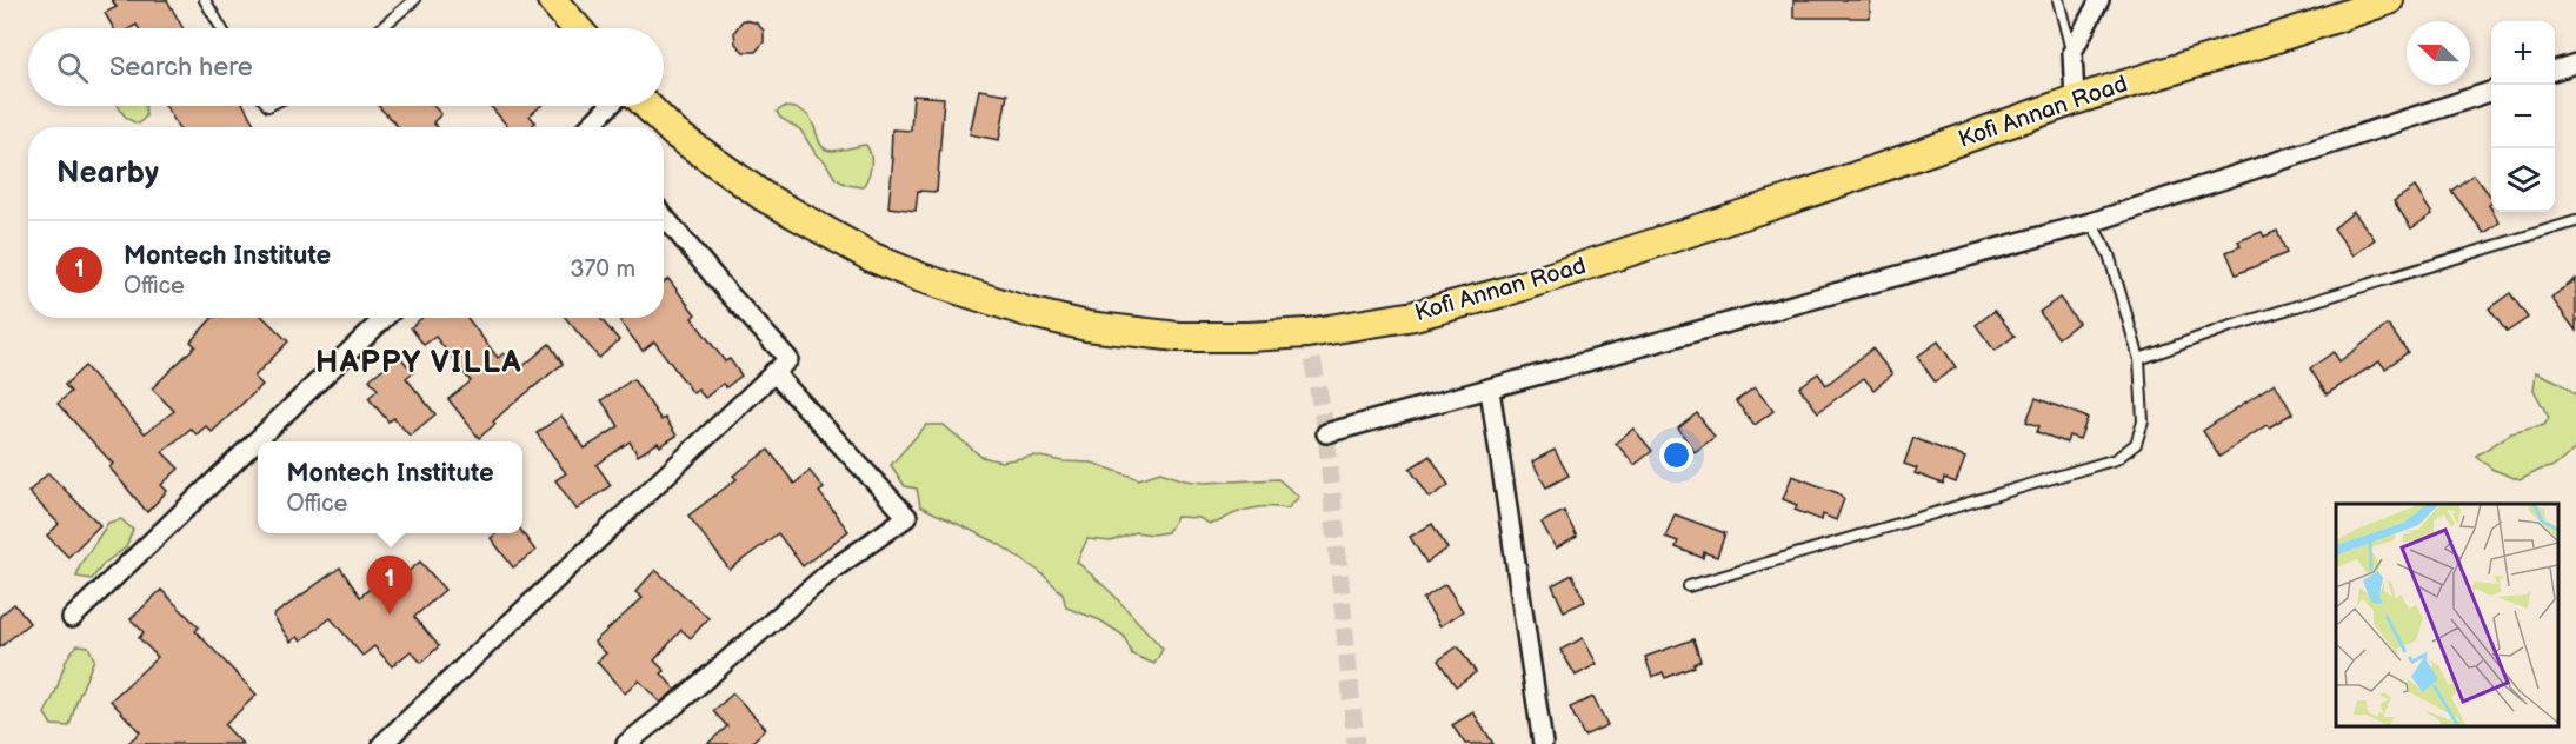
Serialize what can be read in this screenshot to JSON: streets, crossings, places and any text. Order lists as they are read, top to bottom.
{
  "streets": {
    "main road": ["Kofi Annan Road"]
  },
  "districts": ["HAPPY VILLA"],
  "north": "left",
  "page": {
    "map_buttons": ["+", "−"],
    "search": "Search here",
    "heading": "Nearby",
    "list": [
      {
        "mark": "1",
        "name": "Montech Institute",
        "note": "Office",
        "value": "370 m"
      }
    ],
    "popup": ["Montech Institute", "Office"],
    "pins": "1"
  }
}
